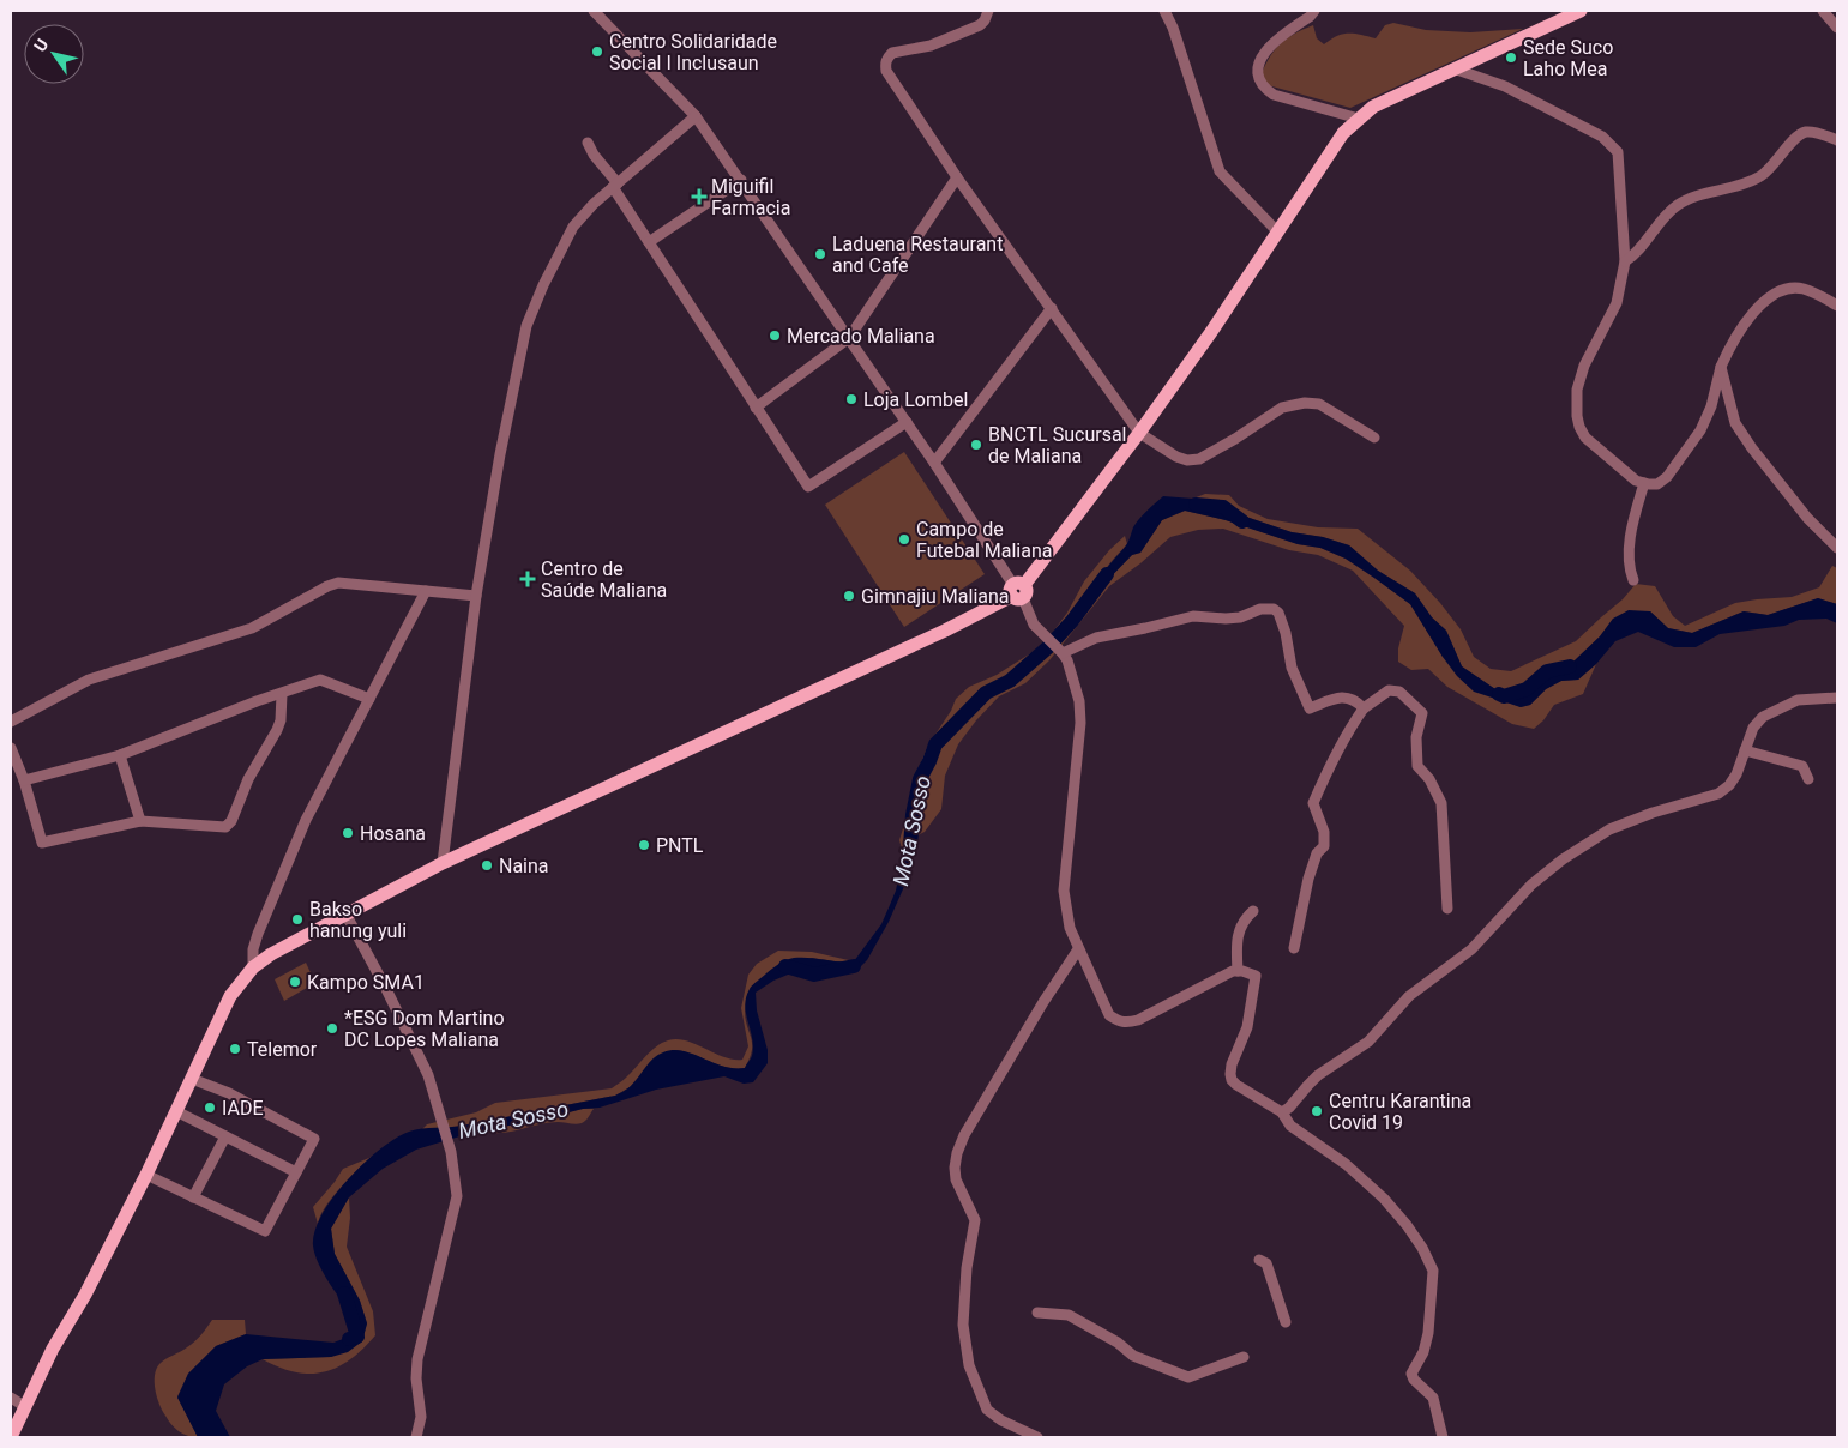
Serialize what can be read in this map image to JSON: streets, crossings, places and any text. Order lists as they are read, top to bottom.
{
  "water": ["Mota Sosso"],
  "places": {
    "other": [
      "Centro Solidaridade Social I Inclusaun",
      "Sede Suco Laho Mea",
      "Laduena Restaurant and Cafe",
      "Mercado Maliana",
      "Loja Lombel",
      "BNCTL Sucursal de Maliana",
      "Campo de Futebal Maliana",
      "Gimnajiu Maliana",
      "Hosana",
      "PNTL",
      "Naina",
      "Bakso hanung yuli",
      "Kampo SMA1",
      "*ESG Dom Martino DC Lopes Maliana",
      "Telemor",
      "IADE",
      "Centru Karantina Covid 19"
    ],
    "health": ["Miguifil Farmacia", "Centro de Saúde Maliana"]
  },
  "north": "top left"
}
